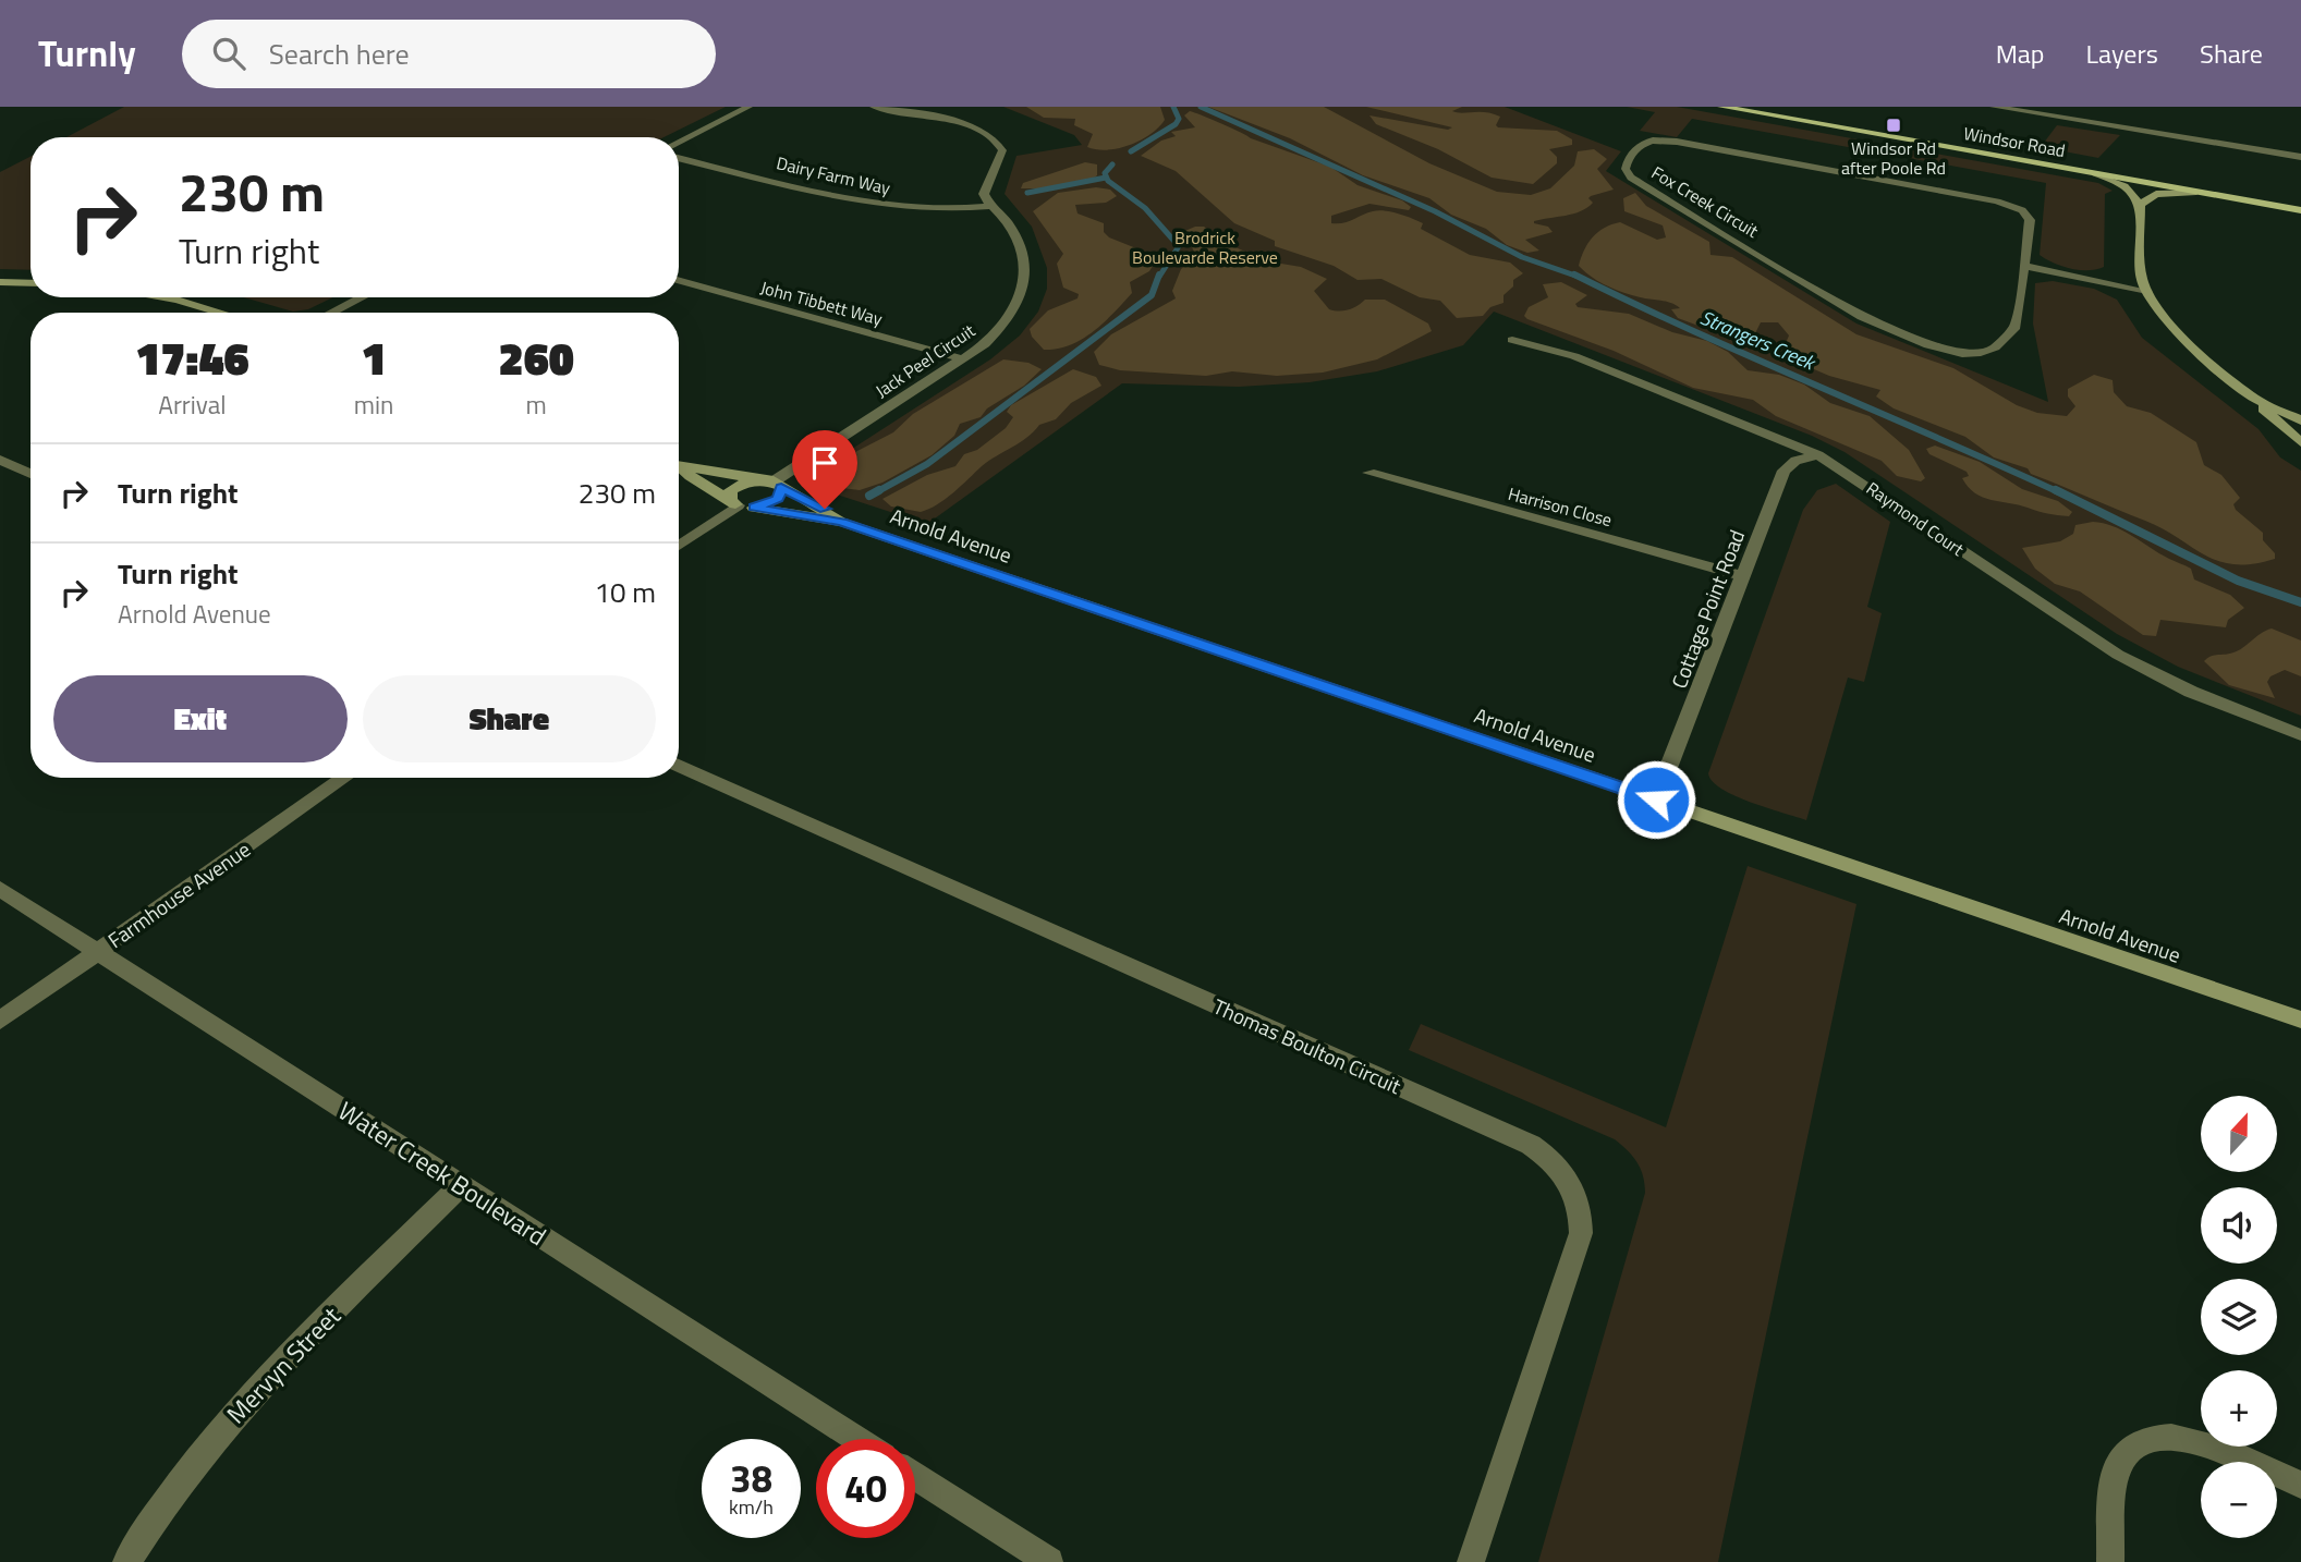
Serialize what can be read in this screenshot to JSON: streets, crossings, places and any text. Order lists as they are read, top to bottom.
{
  "streets": {
    "main road": ["Windsor Road"],
    "street": [
      "Dairy Farm Way",
      "Fox Creek Circuit",
      "John Tibbett Way",
      "Jack Peel Circuit",
      "Harrison Close",
      "Raymond Court",
      "Arnold Avenue",
      "Cottage Point Road",
      "Farmhouse Avenue",
      "Thomas Boulton Circuit",
      "Water Creek Boulevard",
      "Mervyn Street"
    ]
  },
  "crossings": [
    ["Dairy Farm Way", "Jack Peel Circuit"],
    ["John Tibbett Way", "Jack Peel Circuit"],
    ["Jack Peel Circuit", "Arnold Avenue"],
    ["Harrison Close", "Cottage Point Road"],
    ["Raymond Court", "Cottage Point Road"],
    ["Arnold Avenue", "Cottage Point Road"],
    ["Farmhouse Avenue", "Water Creek Boulevard"],
    ["Water Creek Boulevard", "Mervyn Street"]
  ],
  "water": ["Strangers Creek"],
  "parks": ["Brodrick Boulevarde Reserve"],
  "places": {
    "transit": ["Windsor Rd after Poole Rd"]
  },
  "north": "top",
  "page": {
    "header": "Turnly",
    "search": "Search here",
    "nav": ["Map", "Layers", "Share"],
    "turn": ["230 m", "Turn right"],
    "eta": [
      "17:46",
      "Arrival",
      "1",
      "min",
      "260",
      "m"
    ],
    "list": [
      {
        "name": "Turn right",
        "value": "230 m"
      },
      {
        "name": "Turn right",
        "note": "Arnold Avenue",
        "value": "10 m"
      }
    ],
    "buttons": ["Exit", "Share"],
    "map_buttons": ["+", "−"],
    "speed": "38 km/h",
    "limit": "40"
  }
}
